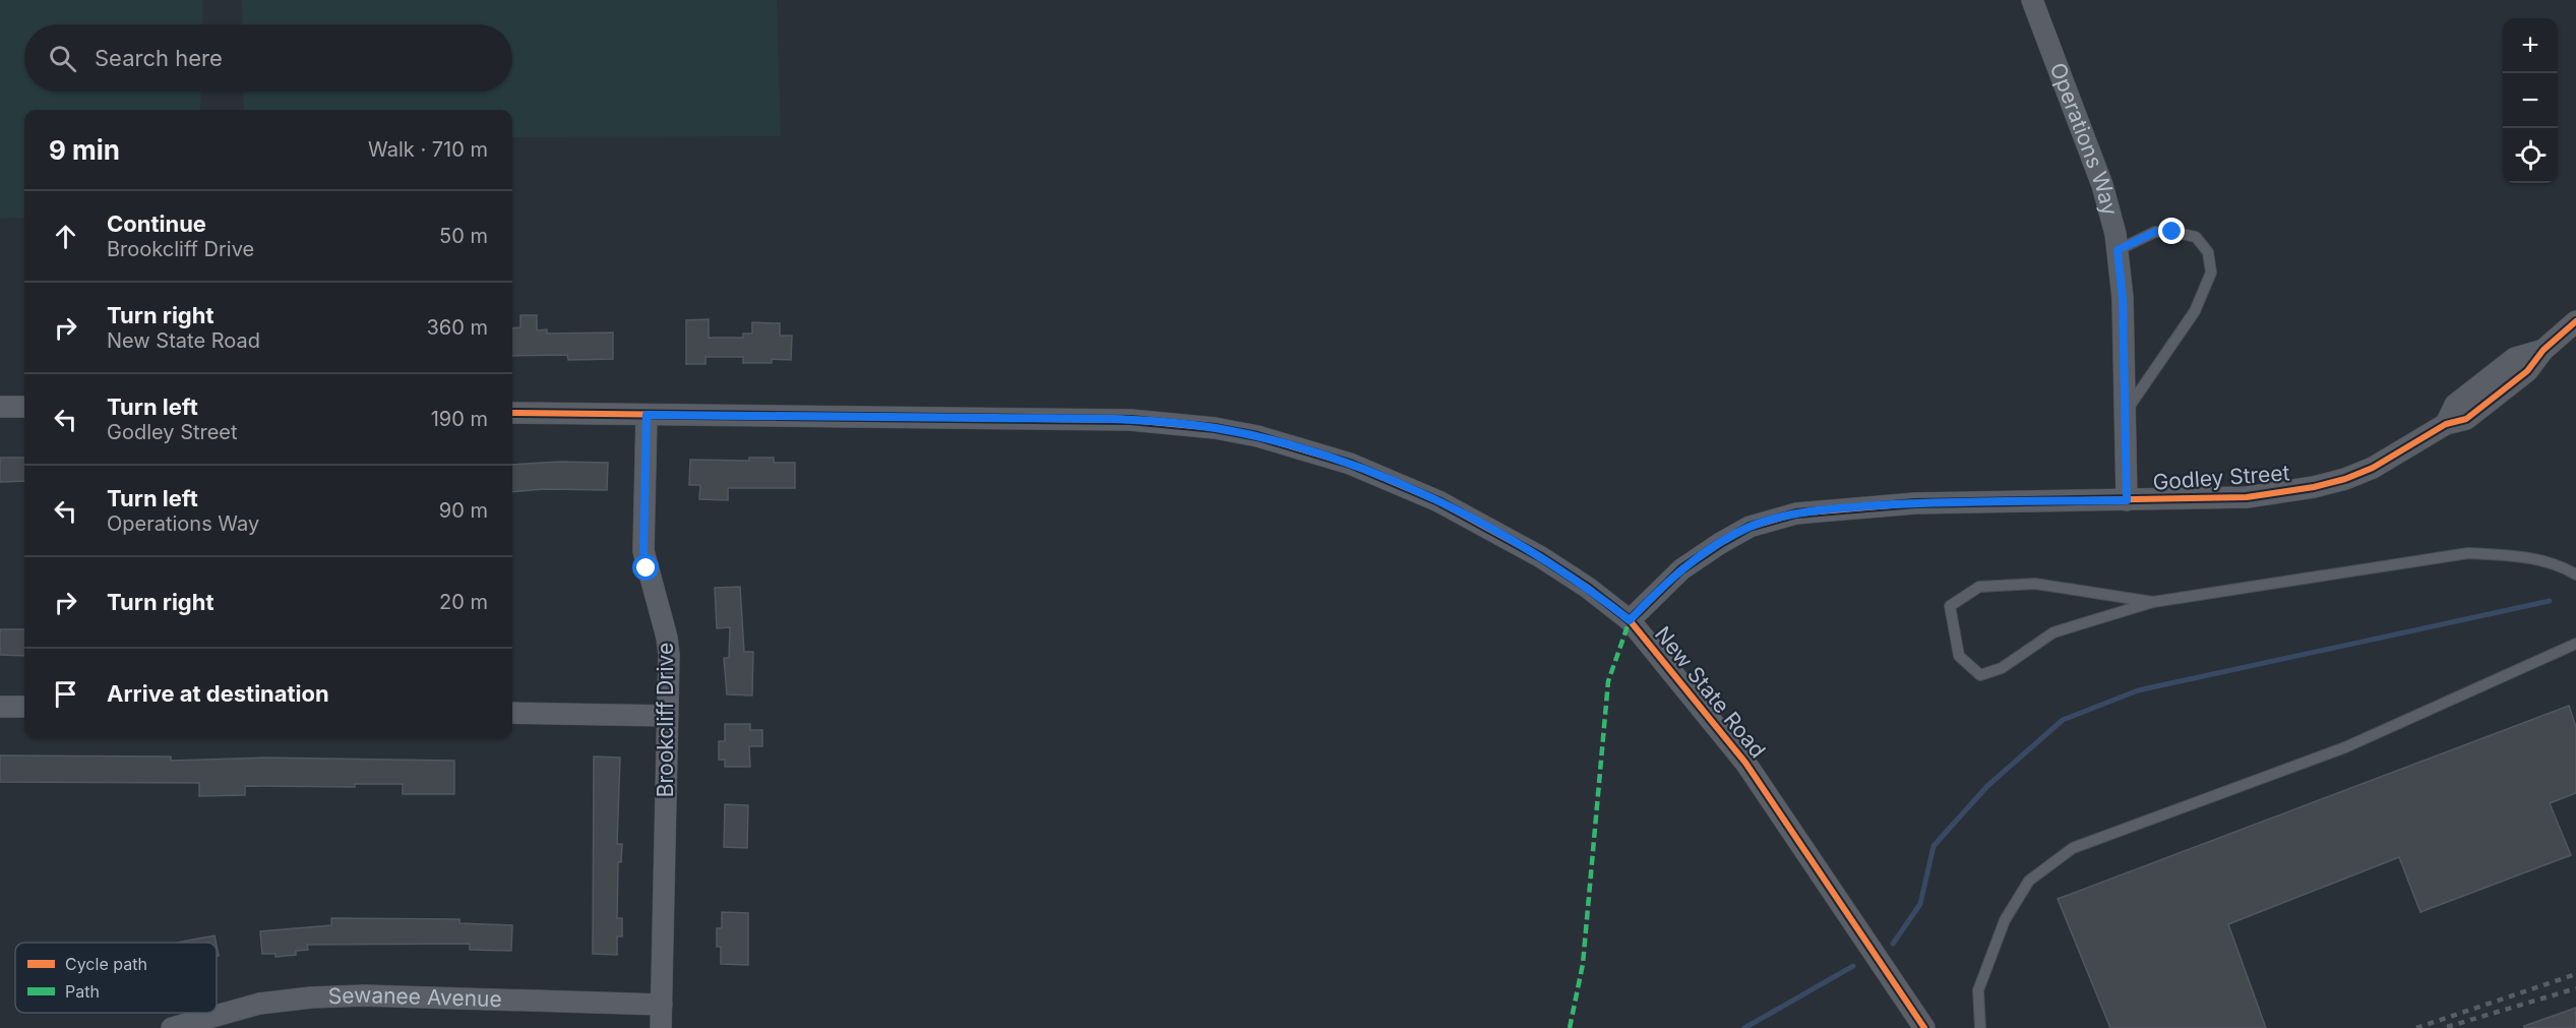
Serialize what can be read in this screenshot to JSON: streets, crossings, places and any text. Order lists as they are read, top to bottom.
{
  "streets": {
    "street": [
      "Operations Way",
      "Godley Street",
      "New State Road",
      "Brookcliff Drive",
      "Sewanee Avenue"
    ]
  },
  "crossings": [
    ["Operations Way", "Godley Street"],
    ["Godley Street", "New State Road"],
    ["New State Road", "Brookcliff Drive"],
    ["Brookcliff Drive", "Sewanee Avenue"]
  ],
  "legend": ["Cycle path", "Path"],
  "page": {
    "map_buttons": ["+", "−"],
    "search": "Search here",
    "heading": ["9 min", "Walk · 710 m"],
    "list": [
      ["Continue", "Brookcliff Drive", "50 m"],
      ["Turn right", "New State Road", "360 m"],
      ["Turn left", "Godley Street", "190 m"],
      ["Turn left", "Operations Way", "90 m"],
      ["Turn right", "20 m"],
      "Arrive at destination"
    ]
  }
}
